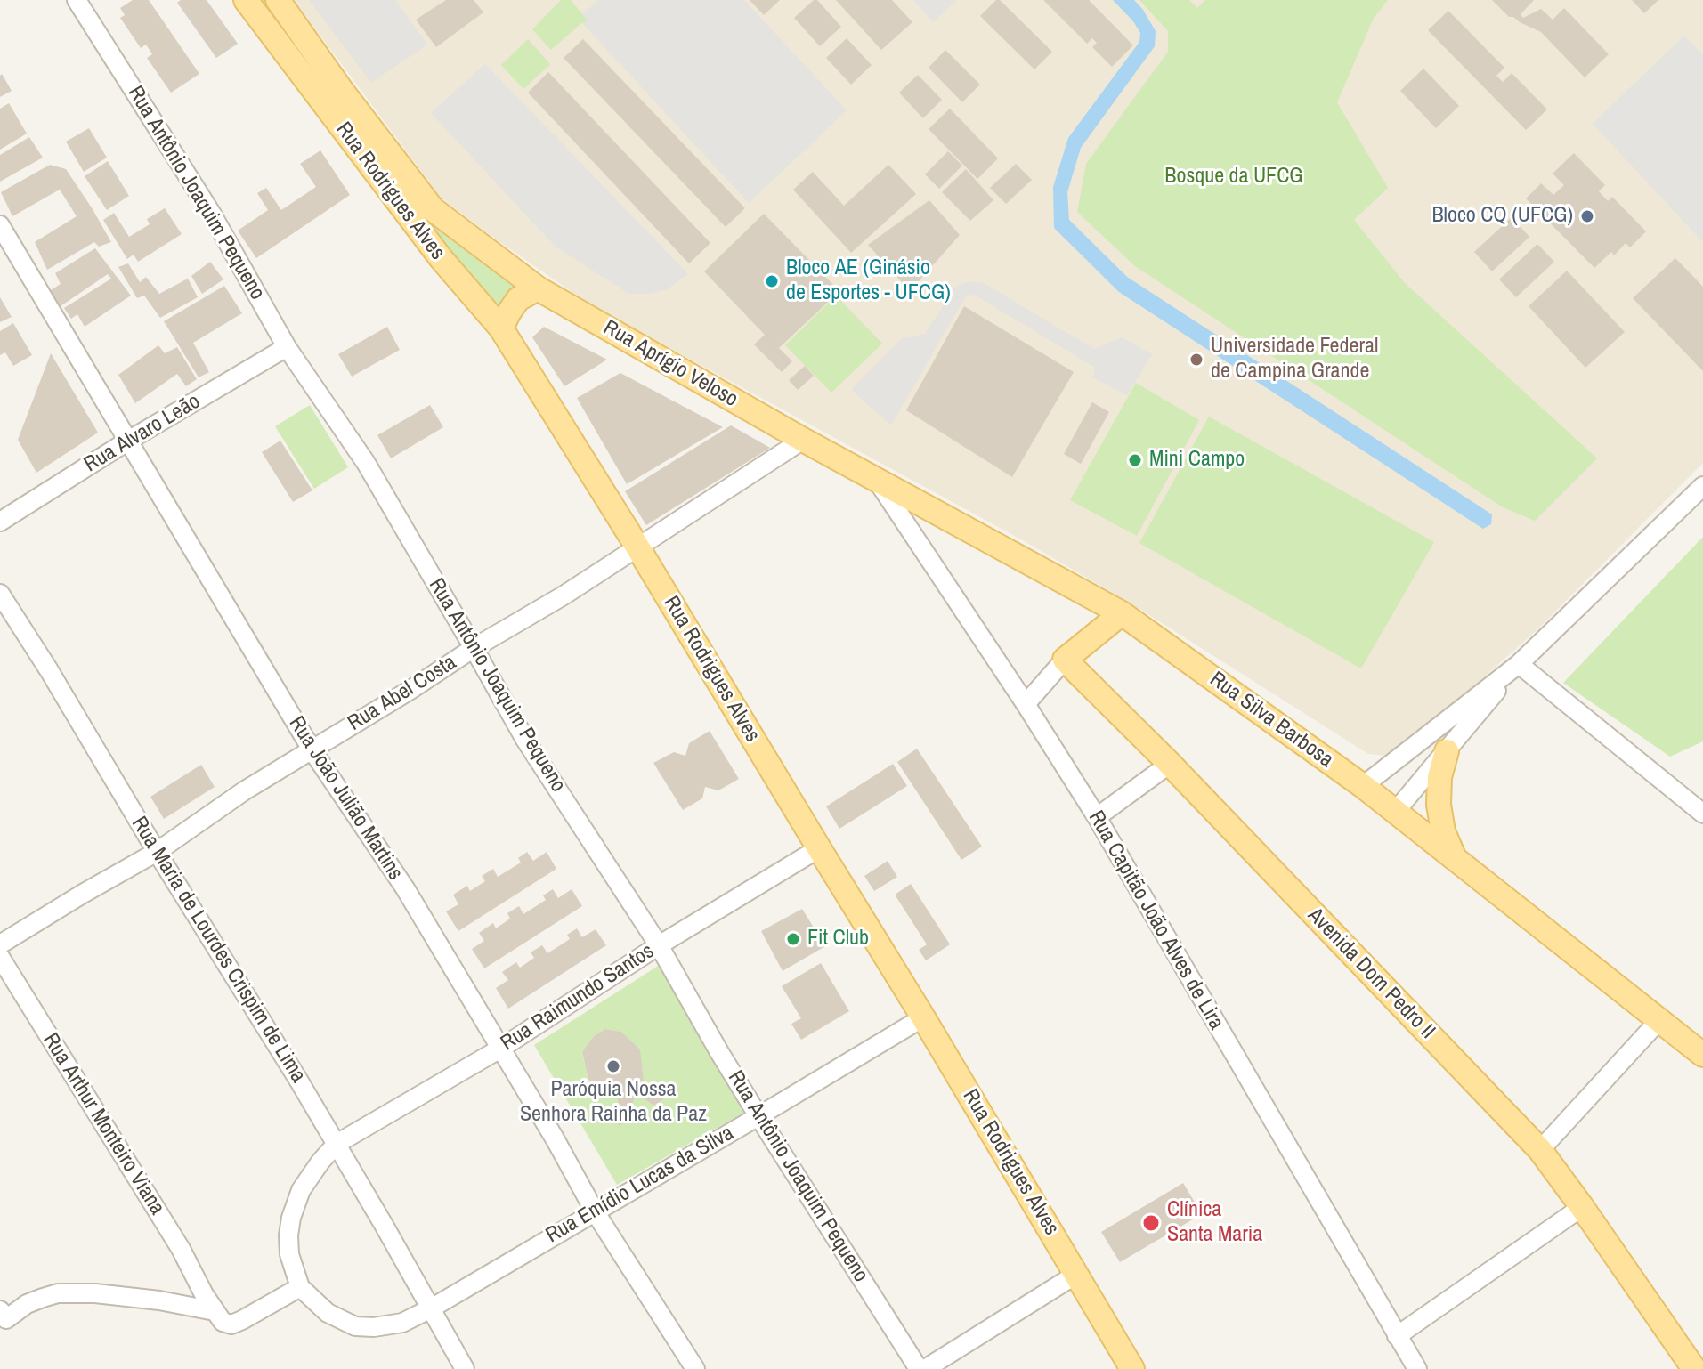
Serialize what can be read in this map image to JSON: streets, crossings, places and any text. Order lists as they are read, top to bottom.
{
  "streets": {
    "main road": [
      "Rua Rodrigues Alves",
      "Rua Aprígio Veloso",
      "Rua Silva Barbosa",
      "Avenida Dom Pedro II"
    ],
    "street": [
      "Rua Antônio Joaquim Pequeno",
      "Rua Alvaro Leão",
      "Rua Abel Costa",
      "Rua João Julião Martins",
      "Rua Capitão João Alves de Lira",
      "Rua Maria de Lourdes Crispim de Lima",
      "Rua Raimundo Santos",
      "Rua Arthur Monteiro Viana",
      "Rua Emídio Lucas da Silva"
    ]
  },
  "crossings": [
    ["Rua Rodrigues Alves", "Rua Aprígio Veloso"],
    ["Rua Rodrigues Alves", "Rua Abel Costa"],
    ["Rua Rodrigues Alves", "Rua Raimundo Santos"],
    ["Rua Rodrigues Alves", "Rua Emídio Lucas da Silva"],
    ["Rua Antônio Joaquim Pequeno", "Rua Alvaro Leão"],
    ["Rua Antônio Joaquim Pequeno", "Rua Abel Costa"],
    ["Rua Antônio Joaquim Pequeno", "Rua Raimundo Santos"],
    ["Rua Antônio Joaquim Pequeno", "Rua Emídio Lucas da Silva"],
    ["Rua Aprígio Veloso", "Rua Abel Costa"],
    ["Rua Aprígio Veloso", "Rua Silva Barbosa"],
    ["Rua Alvaro Leão", "Rua João Julião Martins"],
    ["Rua Abel Costa", "Rua Silva Barbosa"],
    ["Rua Abel Costa", "Rua João Julião Martins"],
    ["Rua Abel Costa", "Rua Maria de Lourdes Crispim de Lima"],
    ["Rua Silva Barbosa", "Rua Capitão João Alves de Lira"],
    ["Rua João Julião Martins", "Rua Raimundo Santos"],
    ["Rua João Julião Martins", "Rua Emídio Lucas da Silva"],
    ["Rua Maria de Lourdes Crispim de Lima", "Rua Raimundo Santos"],
    ["Rua Maria de Lourdes Crispim de Lima", "Rua Emídio Lucas da Silva"],
    ["Rua Raimundo Santos", "Rua Emídio Lucas da Silva"]
  ],
  "parks": ["Bosque da UFCG"],
  "places": [
    "Bloco CQ (UFCG)",
    "Bloco AE (Ginásio de Esportes - UFCG)",
    "Universidade Federal de Campina Grande",
    "Mini Campo",
    "Fit Club",
    "Paróquia Nossa Senhora Rainha da Paz",
    "Clínica Santa Maria"
  ]
}
